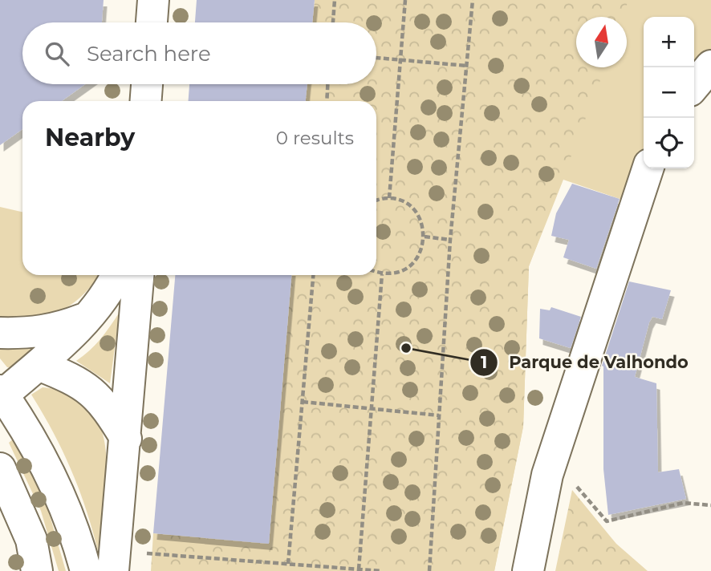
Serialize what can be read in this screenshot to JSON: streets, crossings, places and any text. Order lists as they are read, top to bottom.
{
  "places": ["Parque de Valhondo"],
  "north": "top",
  "page": {
    "map_buttons": ["+", "−"],
    "search": "Search here",
    "heading": ["Nearby", "0 results"]
  }
}
